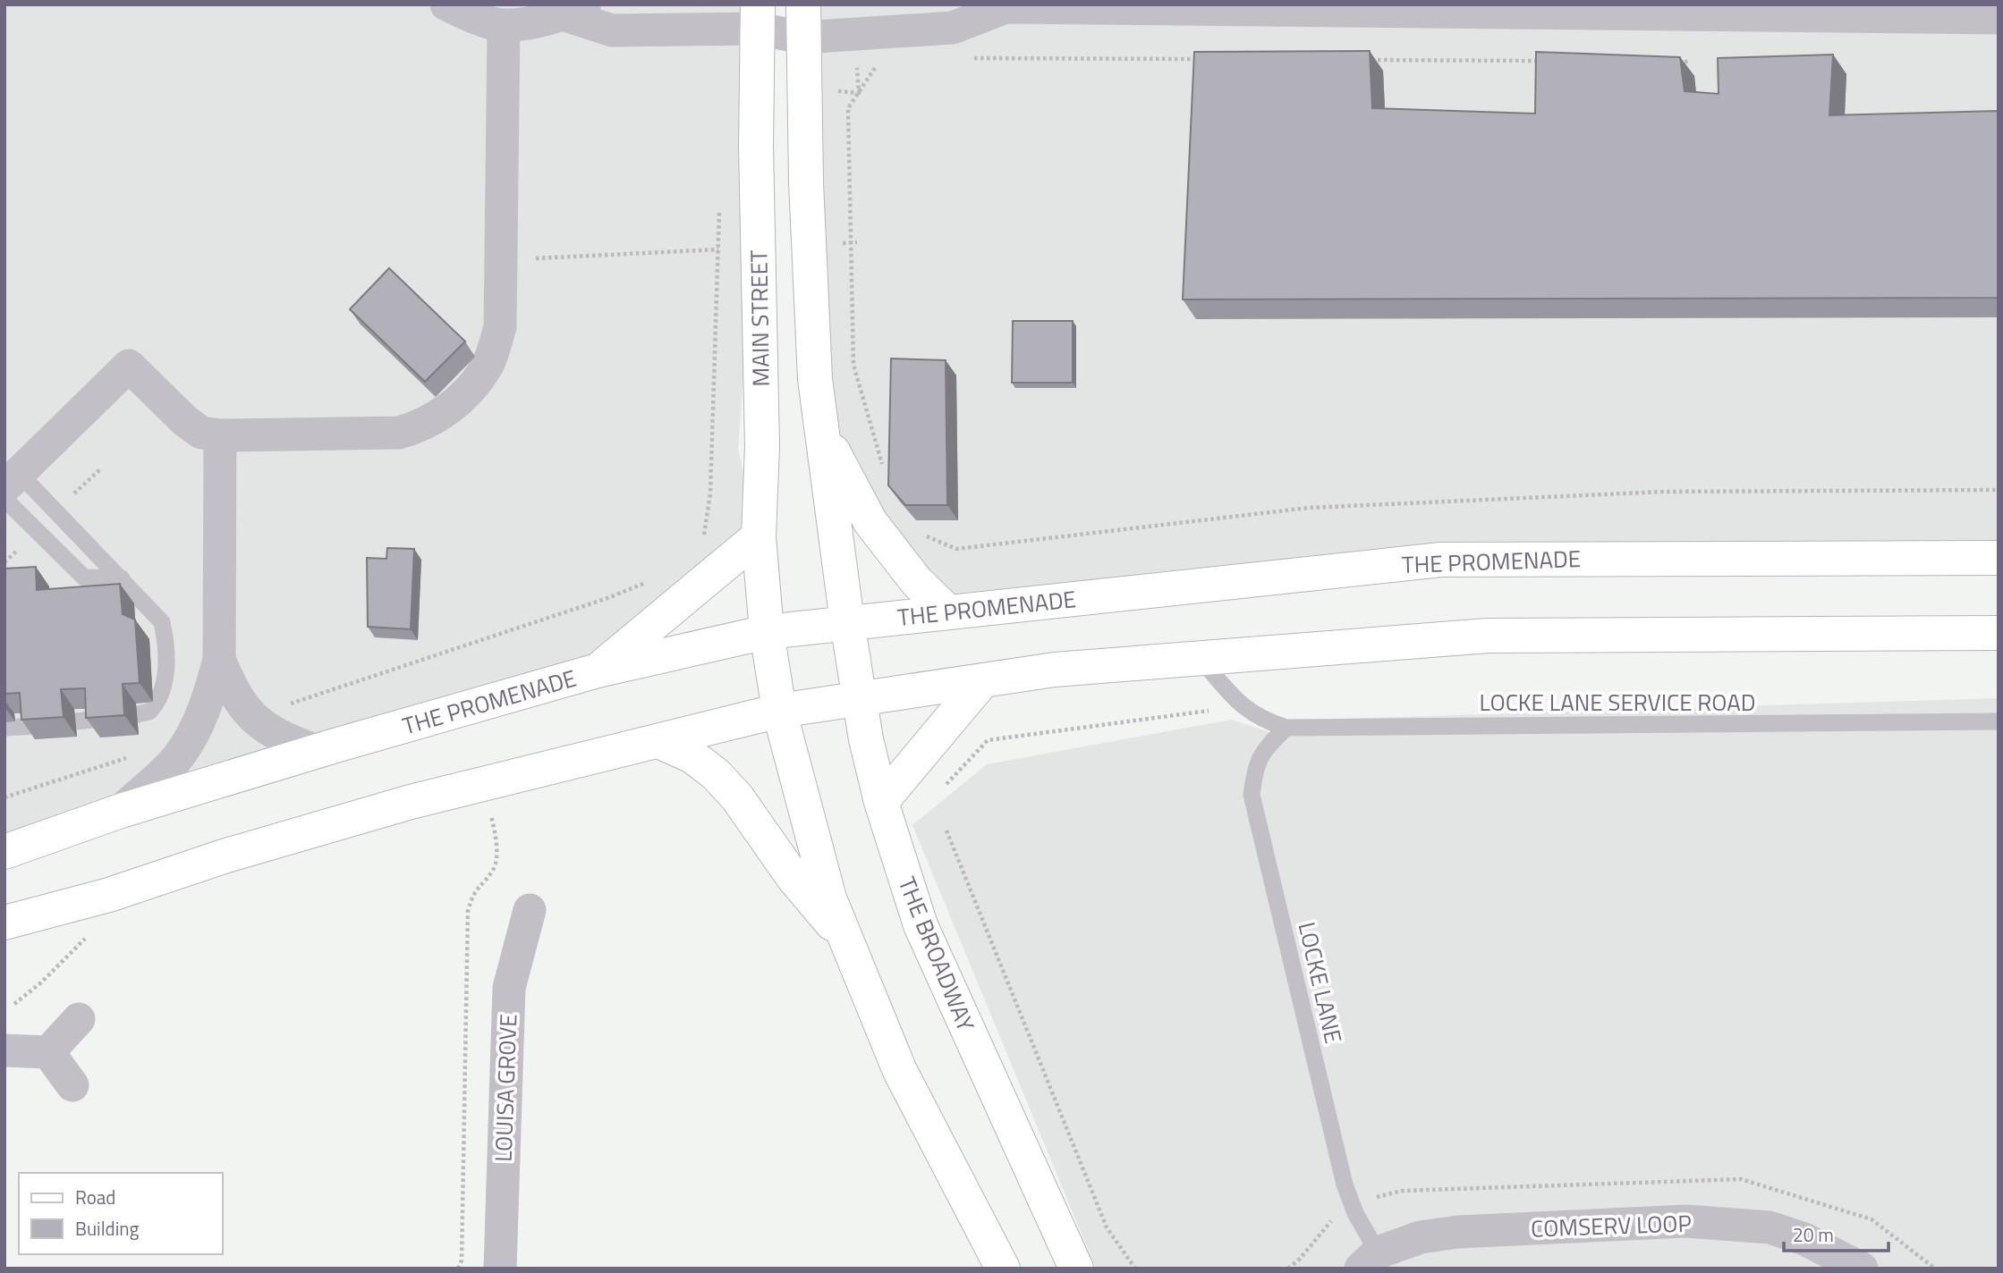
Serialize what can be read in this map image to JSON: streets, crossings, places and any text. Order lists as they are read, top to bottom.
{
  "streets": {
    "main road": ["MAIN STREET", "THE PROMENADE", "THE BROADWAY"],
    "street": ["LOUISA GROVE", "COMSERV LOOP"],
    "lane": ["LOCKE LANE SERVICE ROAD", "LOCKE LANE"]
  },
  "crossings": [
    ["MAIN STREET", "THE PROMENADE"],
    ["THE PROMENADE", "THE BROADWAY"],
    ["LOCKE LANE SERVICE ROAD", "LOCKE LANE"],
    ["LOCKE LANE", "COMSERV LOOP"]
  ],
  "legend": ["Road", "Building"],
  "scale_bar": "20 m"
}
